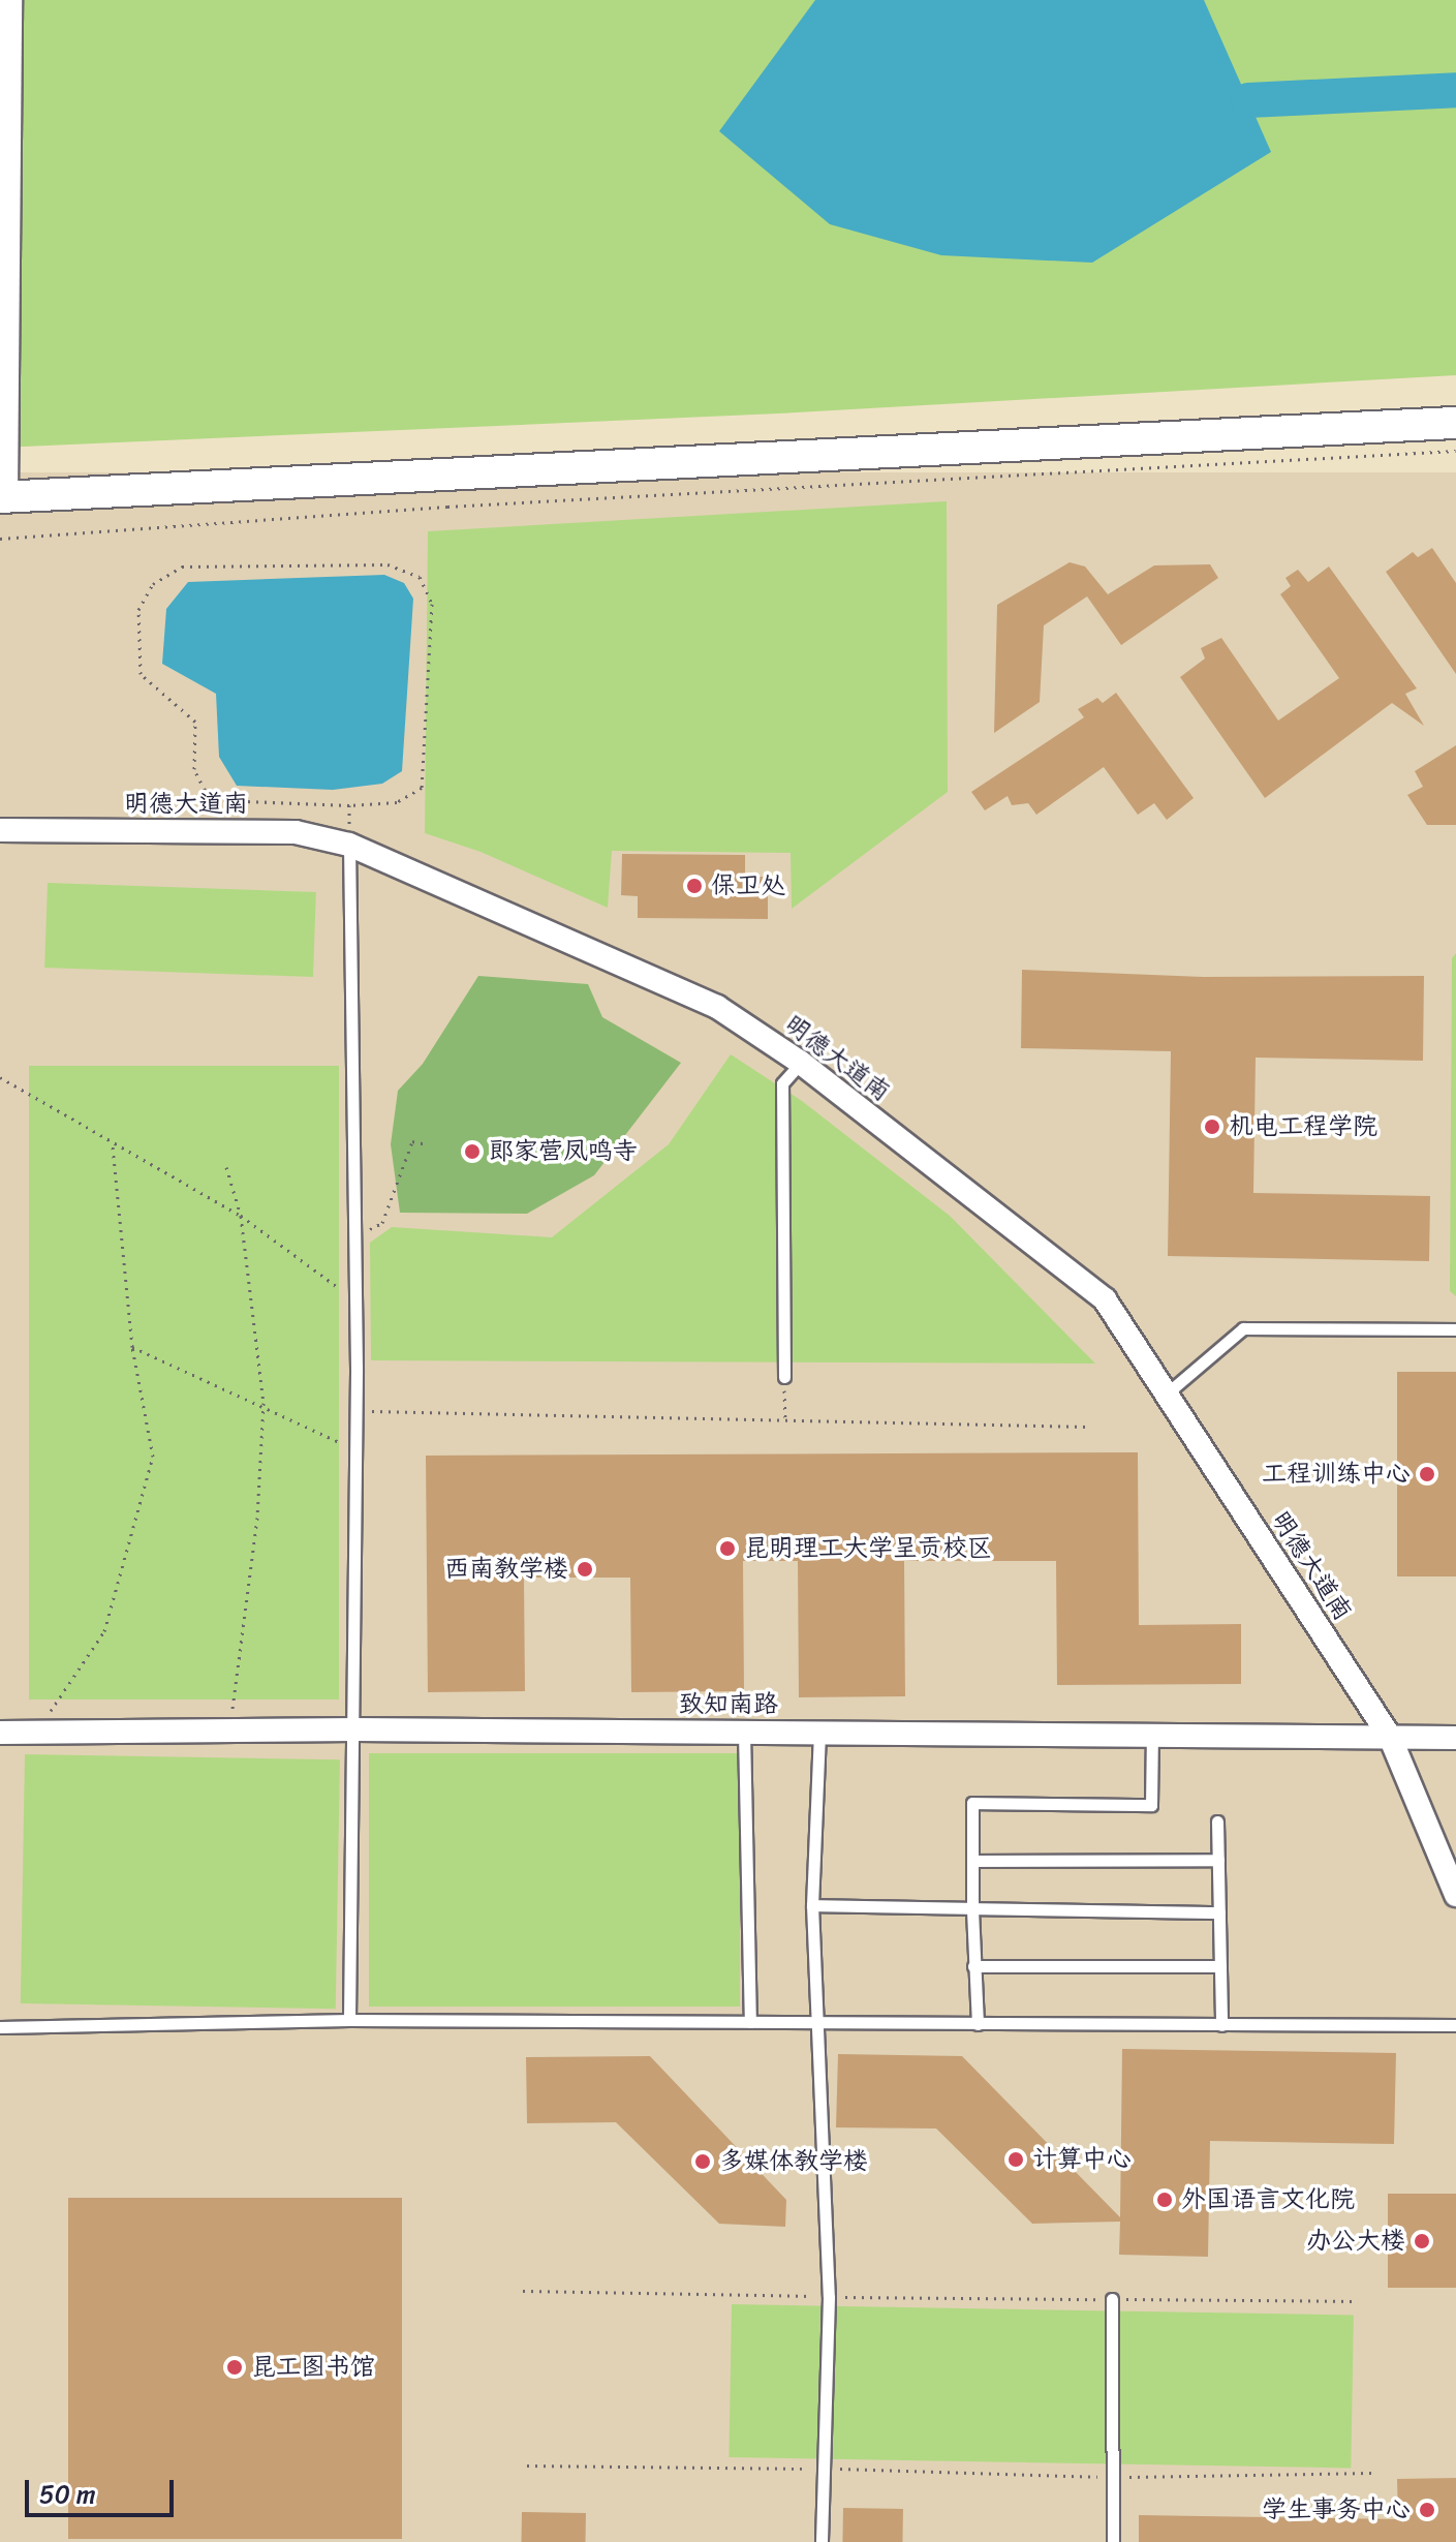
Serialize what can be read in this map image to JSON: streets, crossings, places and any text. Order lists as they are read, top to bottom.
{
  "streets": {
    "street": ["明德大道南", "致知南路"]
  },
  "crossings": [
    ["明德大道南", "致知南路"]
  ],
  "places": [
    "保卫处",
    "机电工程学院",
    "郎家营凤鸣寺",
    "工程训练中心",
    "昆明理工大学呈贡校区",
    "西南教学楼",
    "计算中心",
    "多媒体教学楼",
    "外国语言文化院",
    "办公大楼",
    "昆工图书馆",
    "学生事务中心"
  ],
  "scale_bar": "50 m"
}
